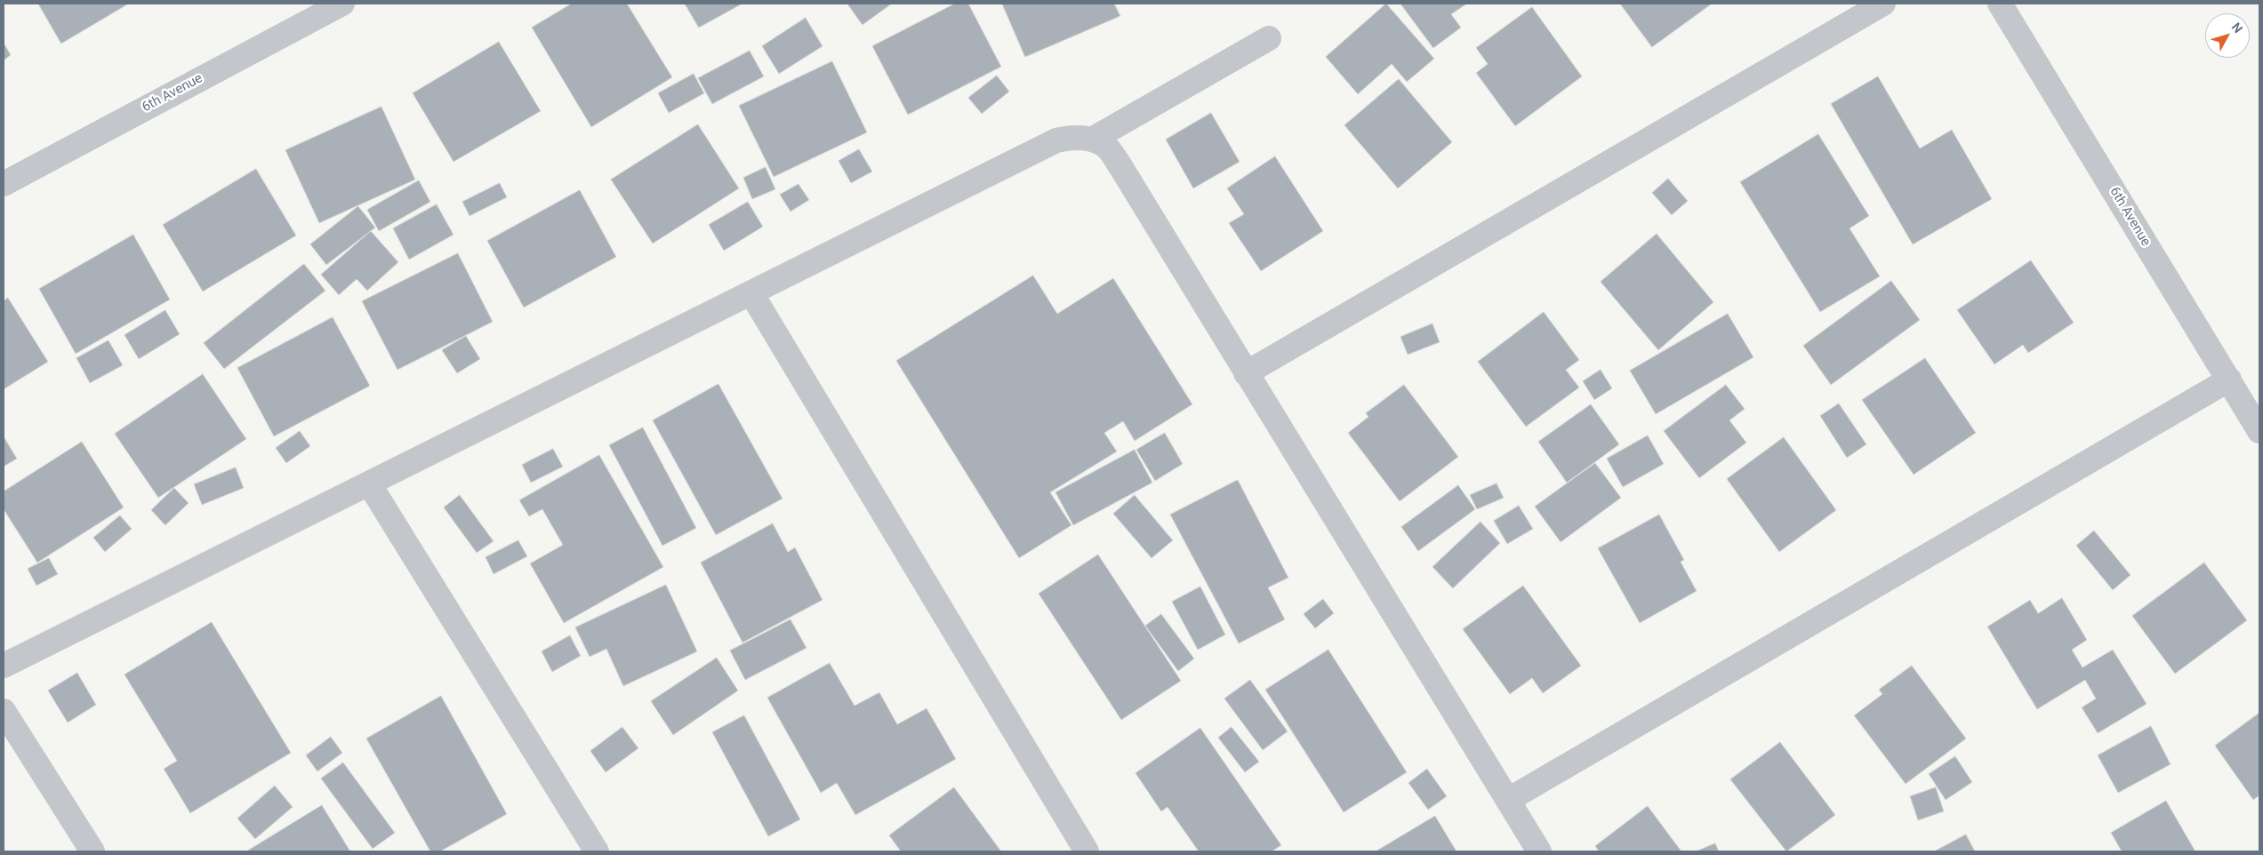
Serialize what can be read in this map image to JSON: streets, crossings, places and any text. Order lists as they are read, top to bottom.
{
  "streets": {
    "street": ["6th Avenue"]
  },
  "north": "top right"
}
